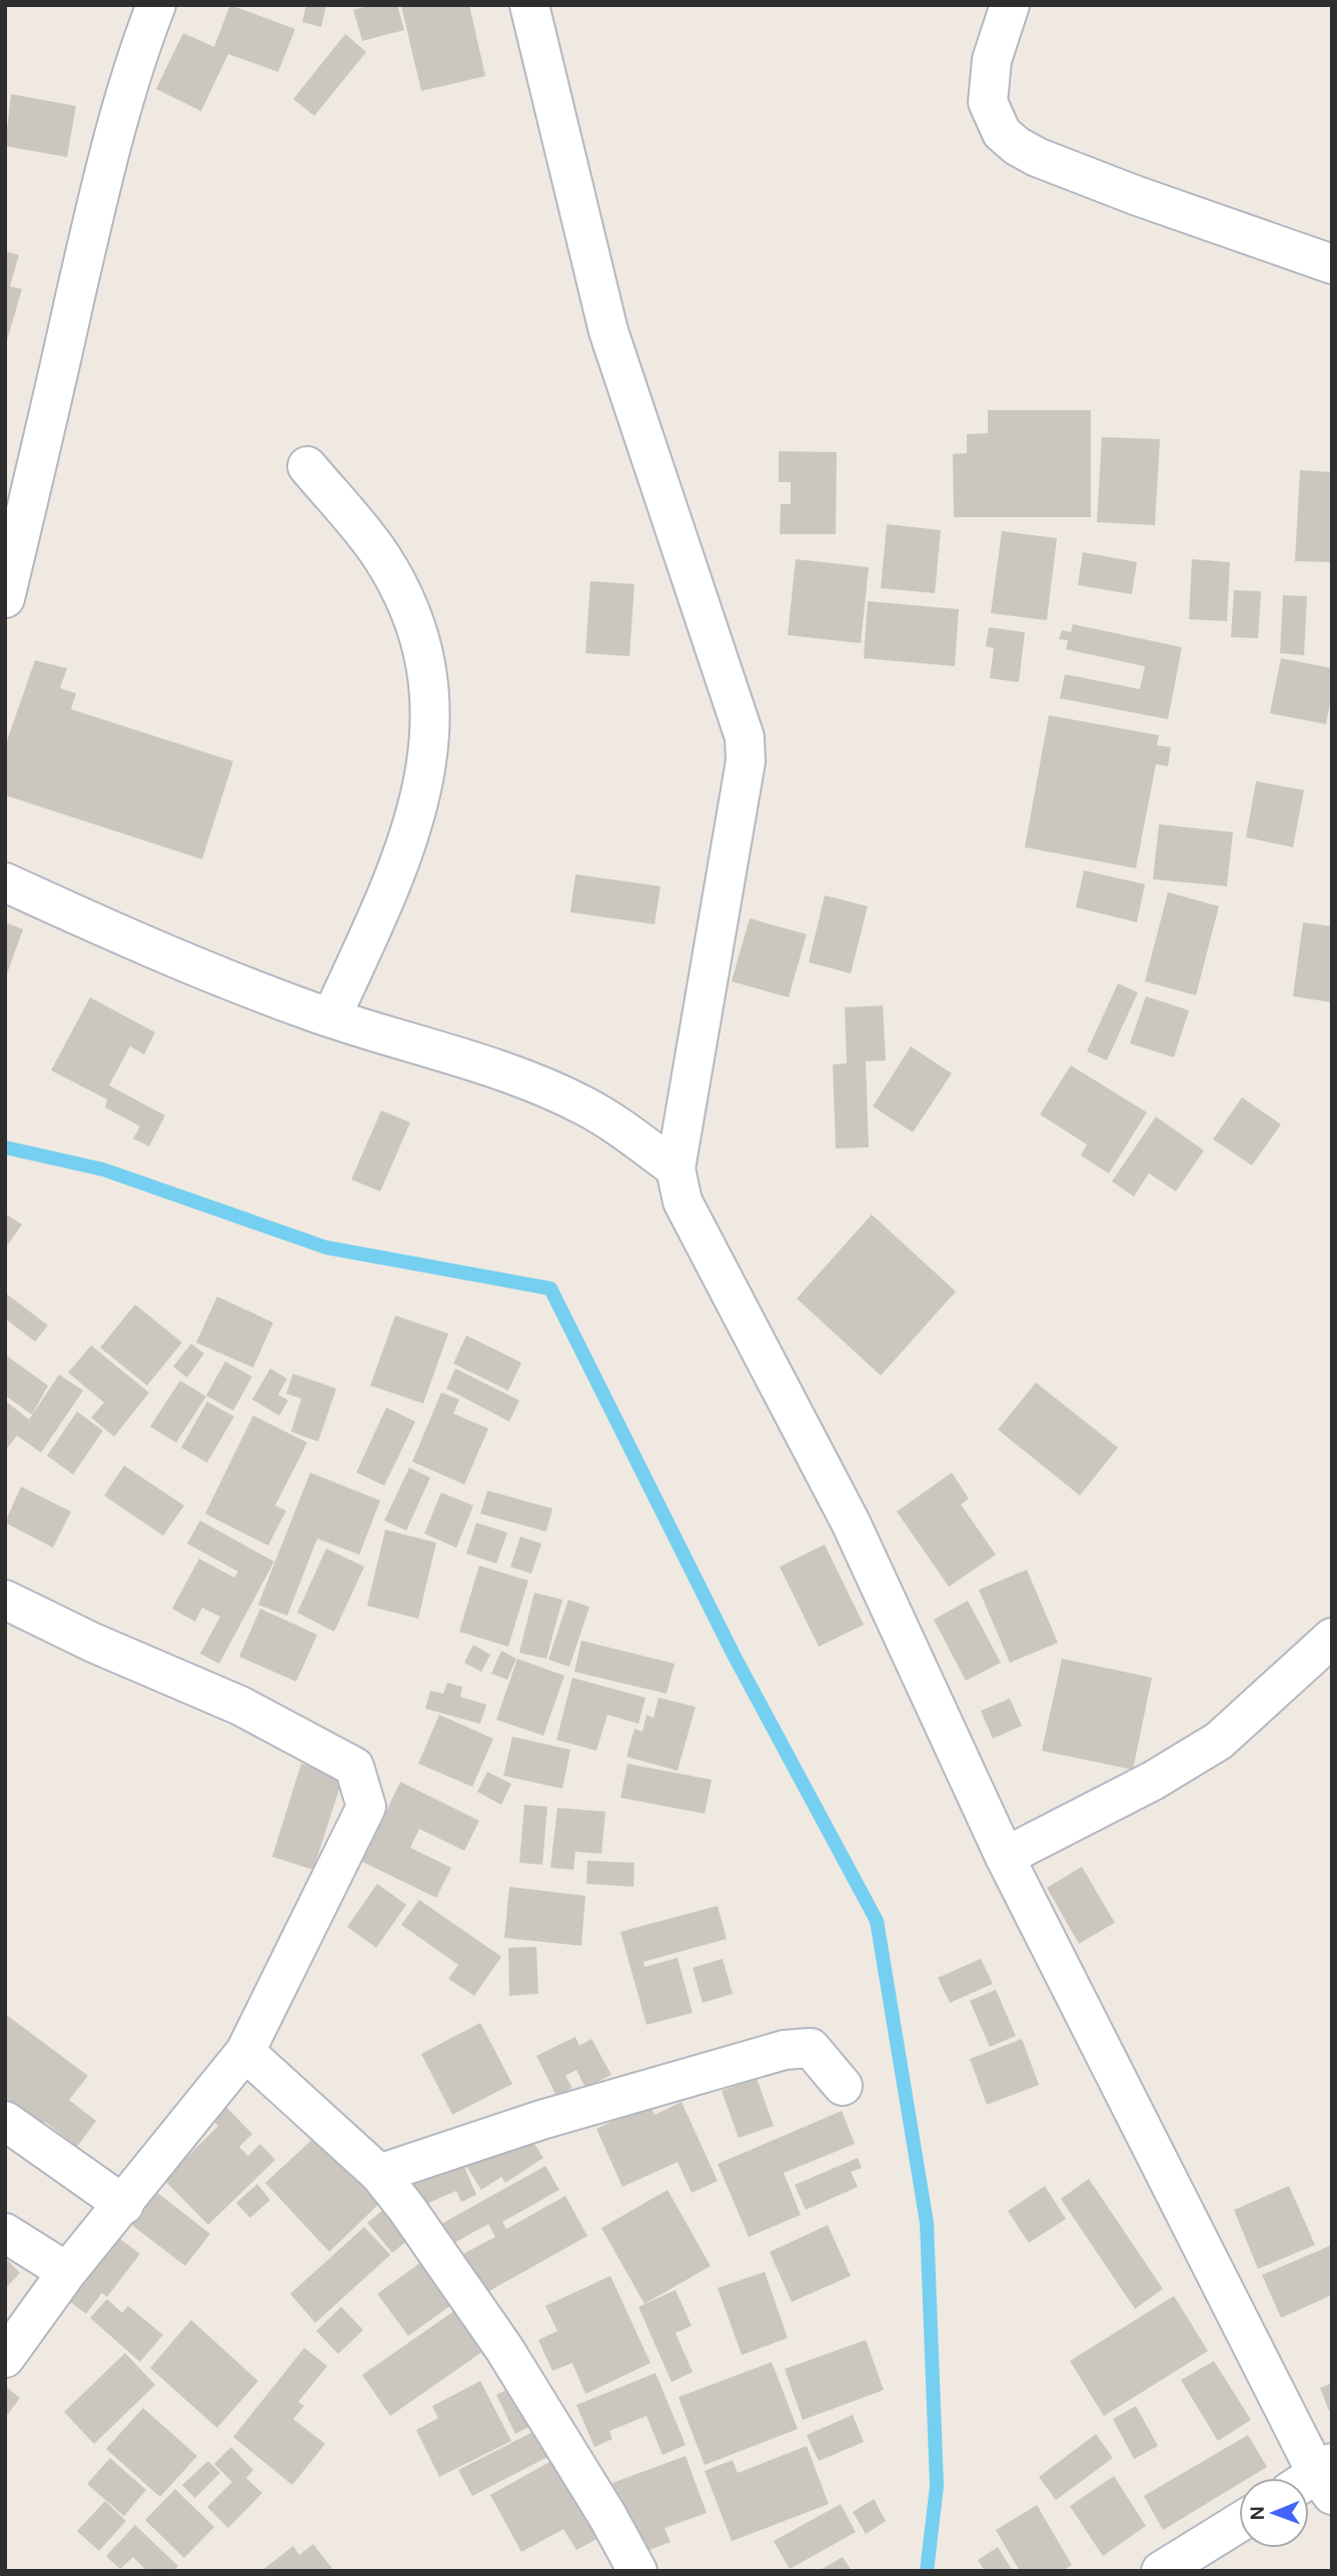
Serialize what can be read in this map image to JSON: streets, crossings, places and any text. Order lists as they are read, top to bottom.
{
  "north": "left"
}
